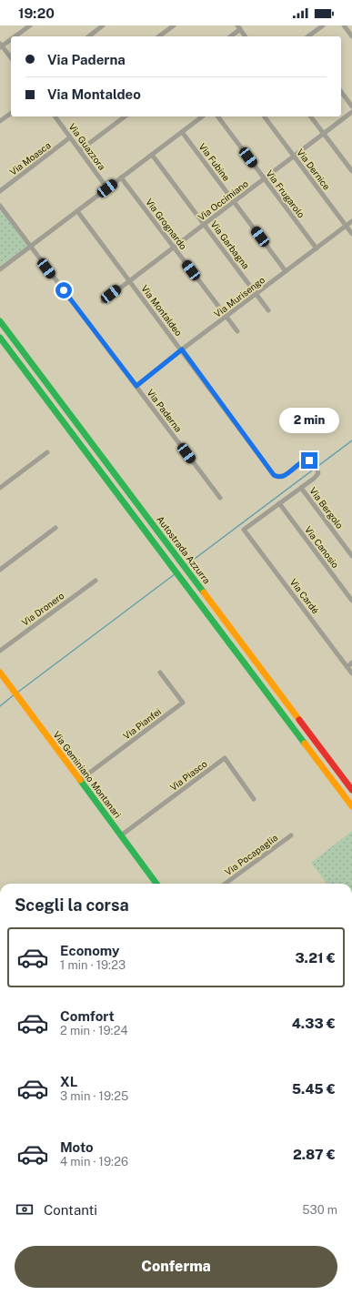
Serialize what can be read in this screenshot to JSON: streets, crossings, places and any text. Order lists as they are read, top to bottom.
{
  "streets": {
    "main road": ["Autostrada Azzurra", "Via Geminiano Montanari"],
    "street": [
      "Via Guazzora",
      "Via Moasca",
      "Via Fubine",
      "Via Dernice",
      "Via Frugarolo",
      "Via Occimiano",
      "Via Grognardo",
      "Via Garbagna",
      "Via Murisengo",
      "Via Montaldeo",
      "Via Paderna",
      "Via Bergolo",
      "Via Canosio",
      "Via Cardé",
      "Via Dronero",
      "Via Pianfei",
      "Via Piasco",
      "Via Pocapaglia"
    ]
  },
  "crossings": [
    ["Via Guazzora", "Via Moasca"],
    ["Via Fubine", "Via Occimiano"],
    ["Via Fubine", "Via Murisengo"],
    ["Via Dernice", "Via Occimiano"],
    ["Via Dernice", "Via Murisengo"],
    ["Via Frugarolo", "Via Occimiano"],
    ["Via Frugarolo", "Via Murisengo"],
    ["Via Occimiano", "Via Grognardo"],
    ["Via Occimiano", "Via Garbagna"],
    ["Via Occimiano", "Via Montaldeo"],
    ["Via Grognardo", "Via Murisengo"],
    ["Via Garbagna", "Via Murisengo"],
    ["Via Murisengo", "Via Montaldeo"],
    ["Via Murisengo", "Via Paderna"],
    ["Via Montaldeo", "Via Bergolo"],
    ["Via Montaldeo", "Via Canosio"],
    ["Via Montaldeo", "Via Cardé"],
    ["Via Pianfei", "Via Geminiano Montanari"],
    ["Via Geminiano Montanari", "Via Piasco"]
  ],
  "page": {
    "status": "19:20",
    "banner": ["Via Paderna", "Via Montaldeo"],
    "bubble": "2 min",
    "heading": "Scegli la corsa",
    "list": [
      {
        "name": "Economy",
        "note": "1 min · 19:23",
        "value": "3.21 €"
      },
      {
        "name": "Comfort",
        "note": "2 min · 19:24",
        "value": "4.33 €"
      },
      {
        "name": "XL",
        "note": "3 min · 19:25",
        "value": "5.45 €"
      },
      {
        "name": "Moto",
        "note": "4 min · 19:26",
        "value": "2.87 €"
      }
    ],
    "pay": ["Contanti", "530 m"],
    "buttons": "Conferma"
  }
}
